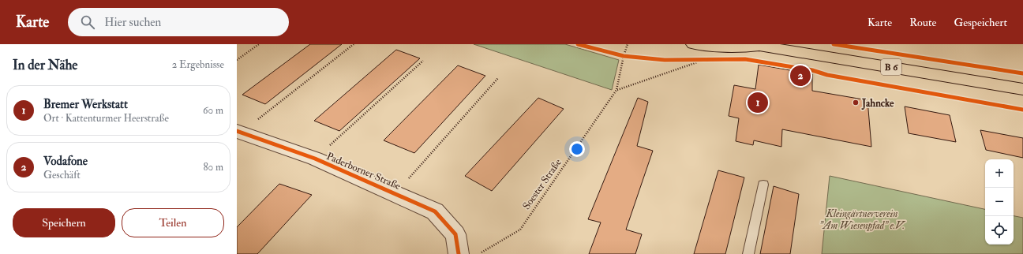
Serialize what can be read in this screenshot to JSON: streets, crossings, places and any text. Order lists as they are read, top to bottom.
{
  "streets": {
    "main road": ["B 6"],
    "street": ["Paderborner Straße"],
    "path": ["Soester Straße"]
  },
  "parks": ["Kleingärtnerverein \"Am Wiesenpfad\" e.V."],
  "places": ["Jahncke"],
  "page": {
    "header": "Karte",
    "search": "Hier suchen",
    "nav": ["Karte", "Route", "Gespeichert"],
    "heading": ["In der Nähe", "2 Ergebnisse"],
    "pins": ["2", "1"],
    "list": [
      {
        "mark": "1",
        "name": "Bremer Werkstatt",
        "note": "Ort · Kattenturmer Heerstraße",
        "value": "60 m"
      },
      {
        "mark": "2",
        "name": "Vodafone",
        "note": "Geschäft",
        "value": "80 m"
      }
    ],
    "map_buttons": ["+", "−"],
    "buttons": ["Speichern", "Teilen"]
  }
}
